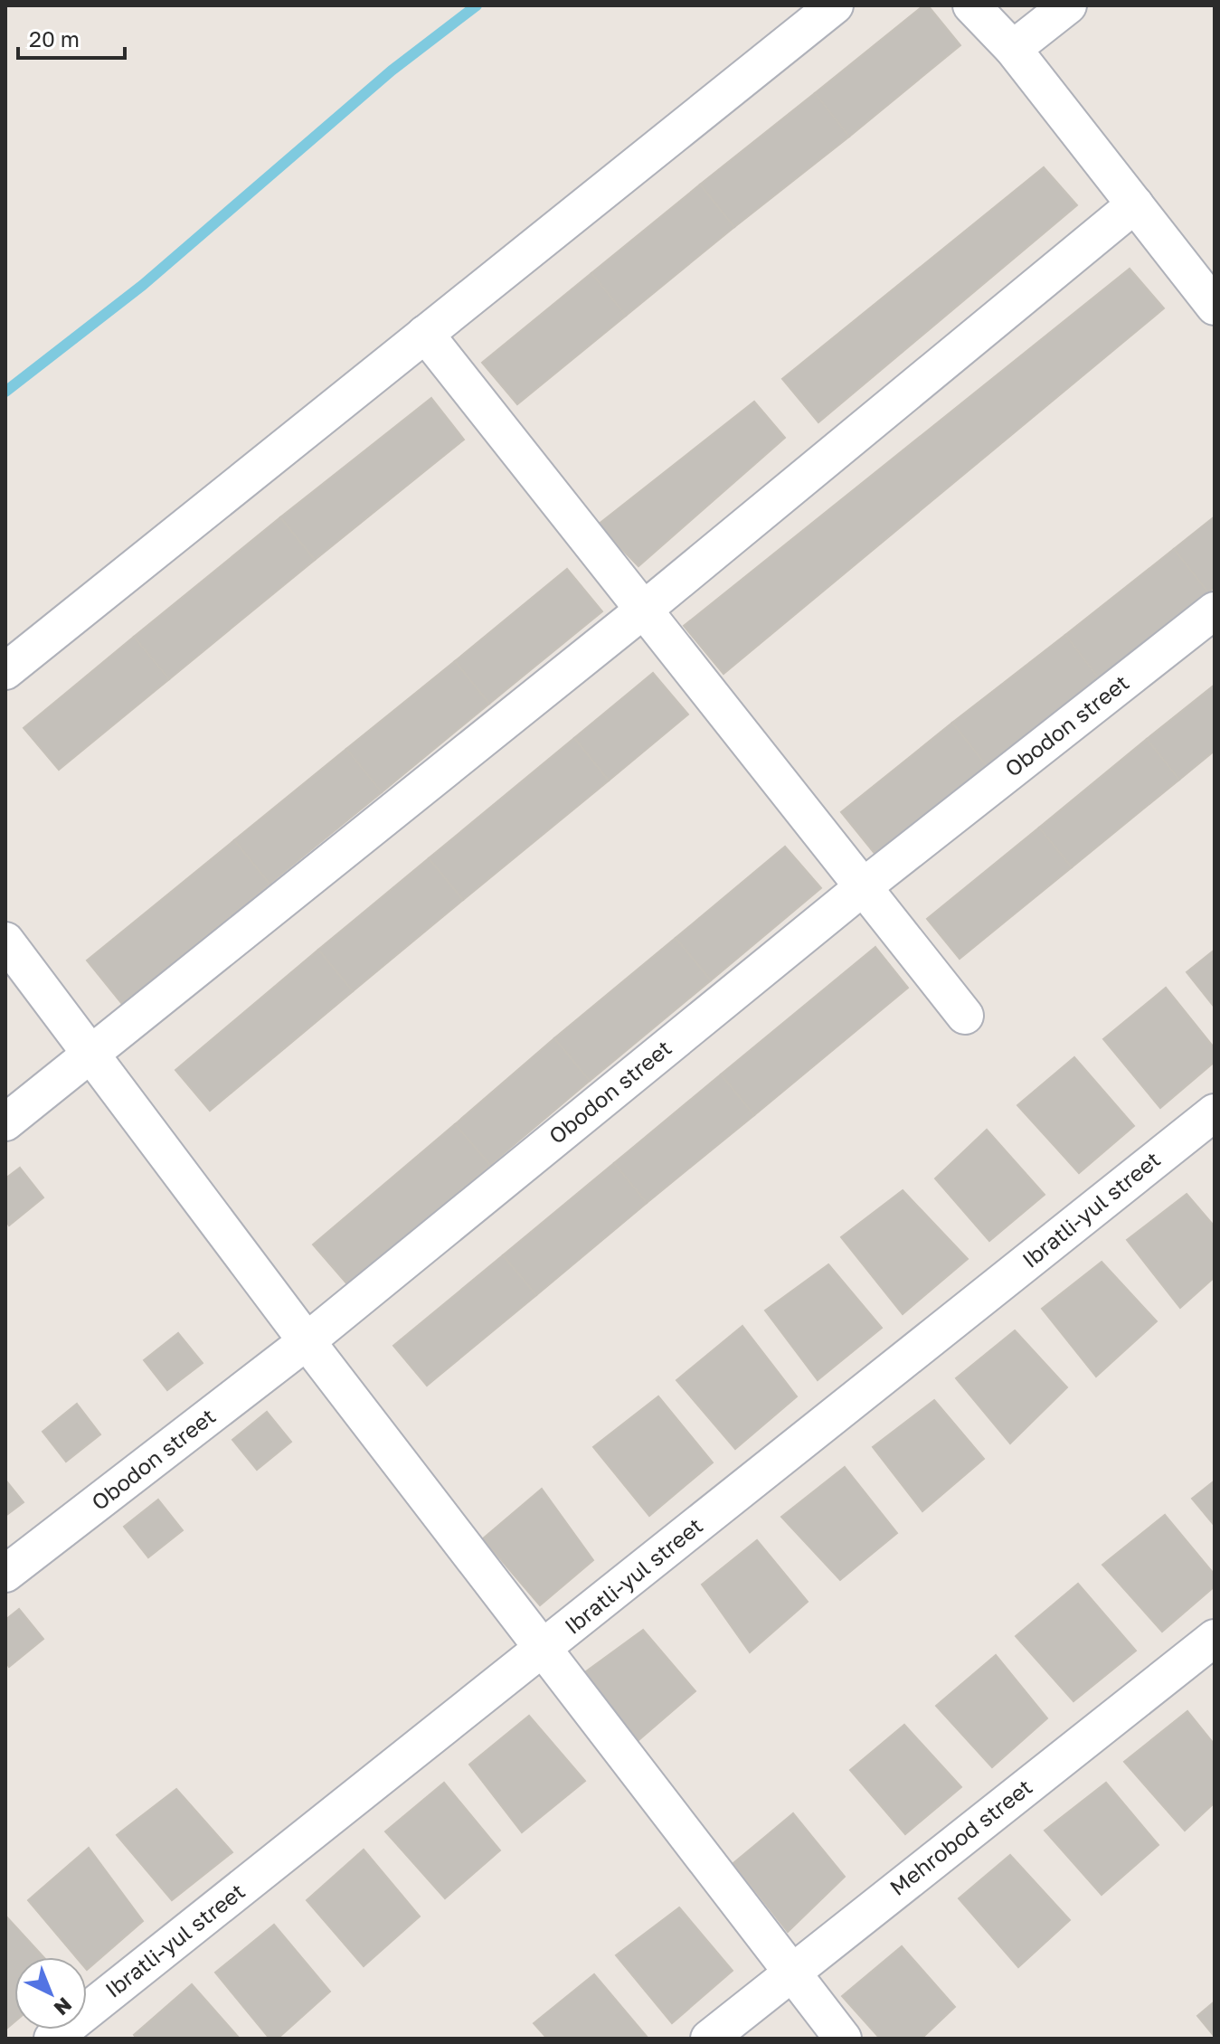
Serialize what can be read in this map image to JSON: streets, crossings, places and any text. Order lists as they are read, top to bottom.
{
  "streets": {
    "street": ["Obodon street", "Ibratli-yul street", "Mehrobod street"]
  },
  "scale_bar": "20 m",
  "north": "bottom right"
}
